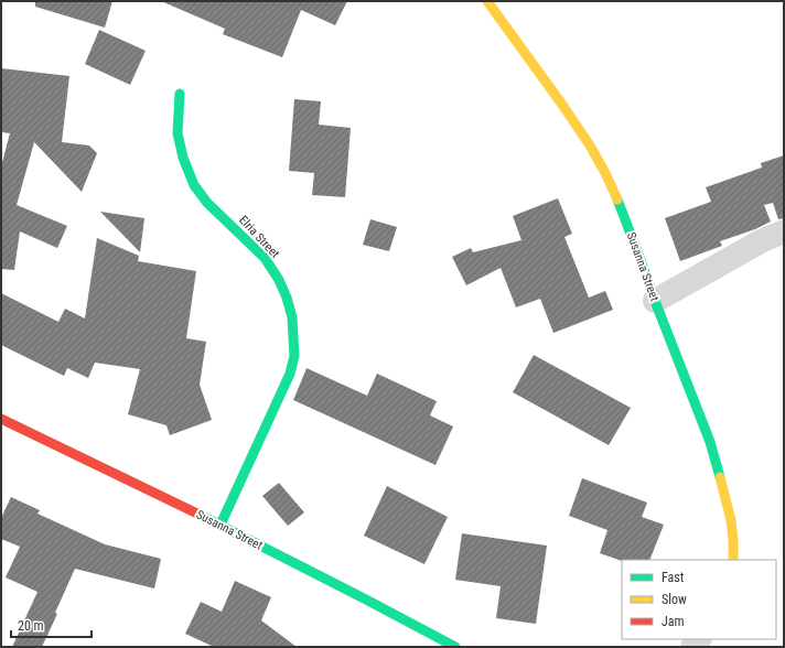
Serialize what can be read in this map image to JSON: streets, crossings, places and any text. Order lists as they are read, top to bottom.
{
  "streets": {
    "street": ["Elria Street", "Susanna Street"]
  },
  "crossings": [
    ["Elria Street", "Susanna Street"]
  ],
  "legend": ["Fast", "Slow", "Jam"],
  "scale_bar": "20 m"
}
